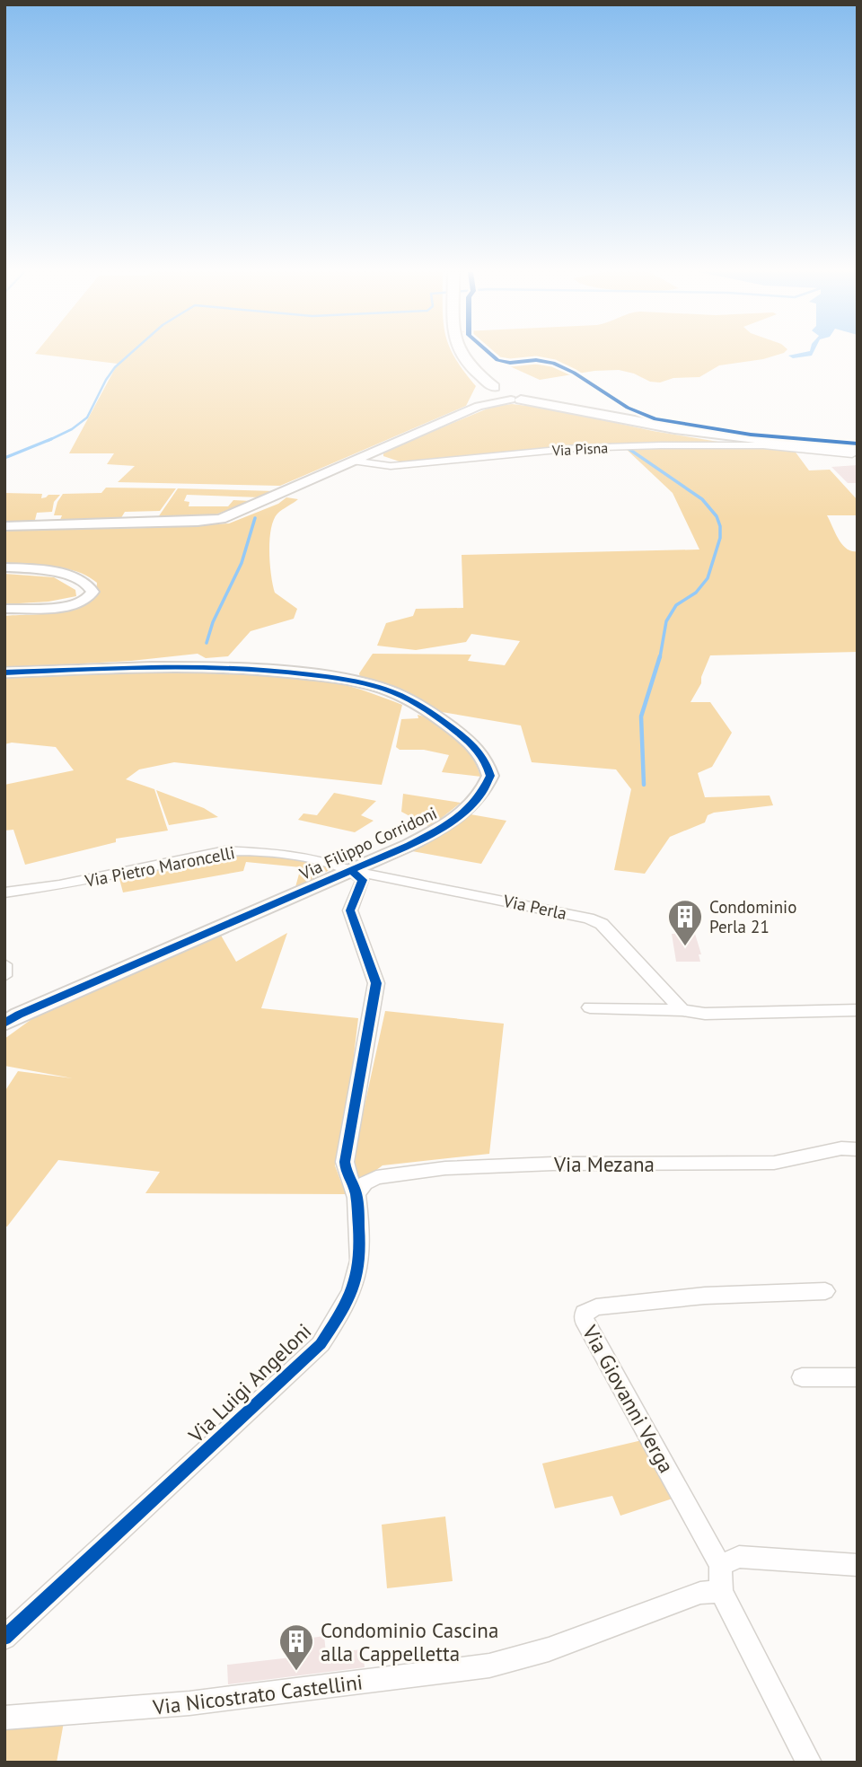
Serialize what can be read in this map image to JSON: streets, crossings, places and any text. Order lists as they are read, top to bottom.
{
  "streets": {
    "street": [
      "Via Pisna",
      "Via Filippo Corridoni",
      "Via Pietro Maroncelli",
      "Via Perla",
      "Via Mezana",
      "Via Luigi Angeloni",
      "Via Giovanni Verga",
      "Via Nicostrato Castellini"
    ]
  },
  "crossings": [
    ["Via Filippo Corridoni", "Via Pietro Maroncelli"],
    ["Via Filippo Corridoni", "Via Perla"],
    ["Via Filippo Corridoni", "Via Luigi Angeloni"],
    ["Via Pietro Maroncelli", "Via Perla"],
    ["Via Pietro Maroncelli", "Via Luigi Angeloni"],
    ["Via Perla", "Via Luigi Angeloni"],
    ["Via Mezana", "Via Luigi Angeloni"],
    ["Via Giovanni Verga", "Via Nicostrato Castellini"]
  ],
  "places": {
    "building": ["Condominio Perla 21", "Condominio Cascina alla Cappelletta"]
  }
}
